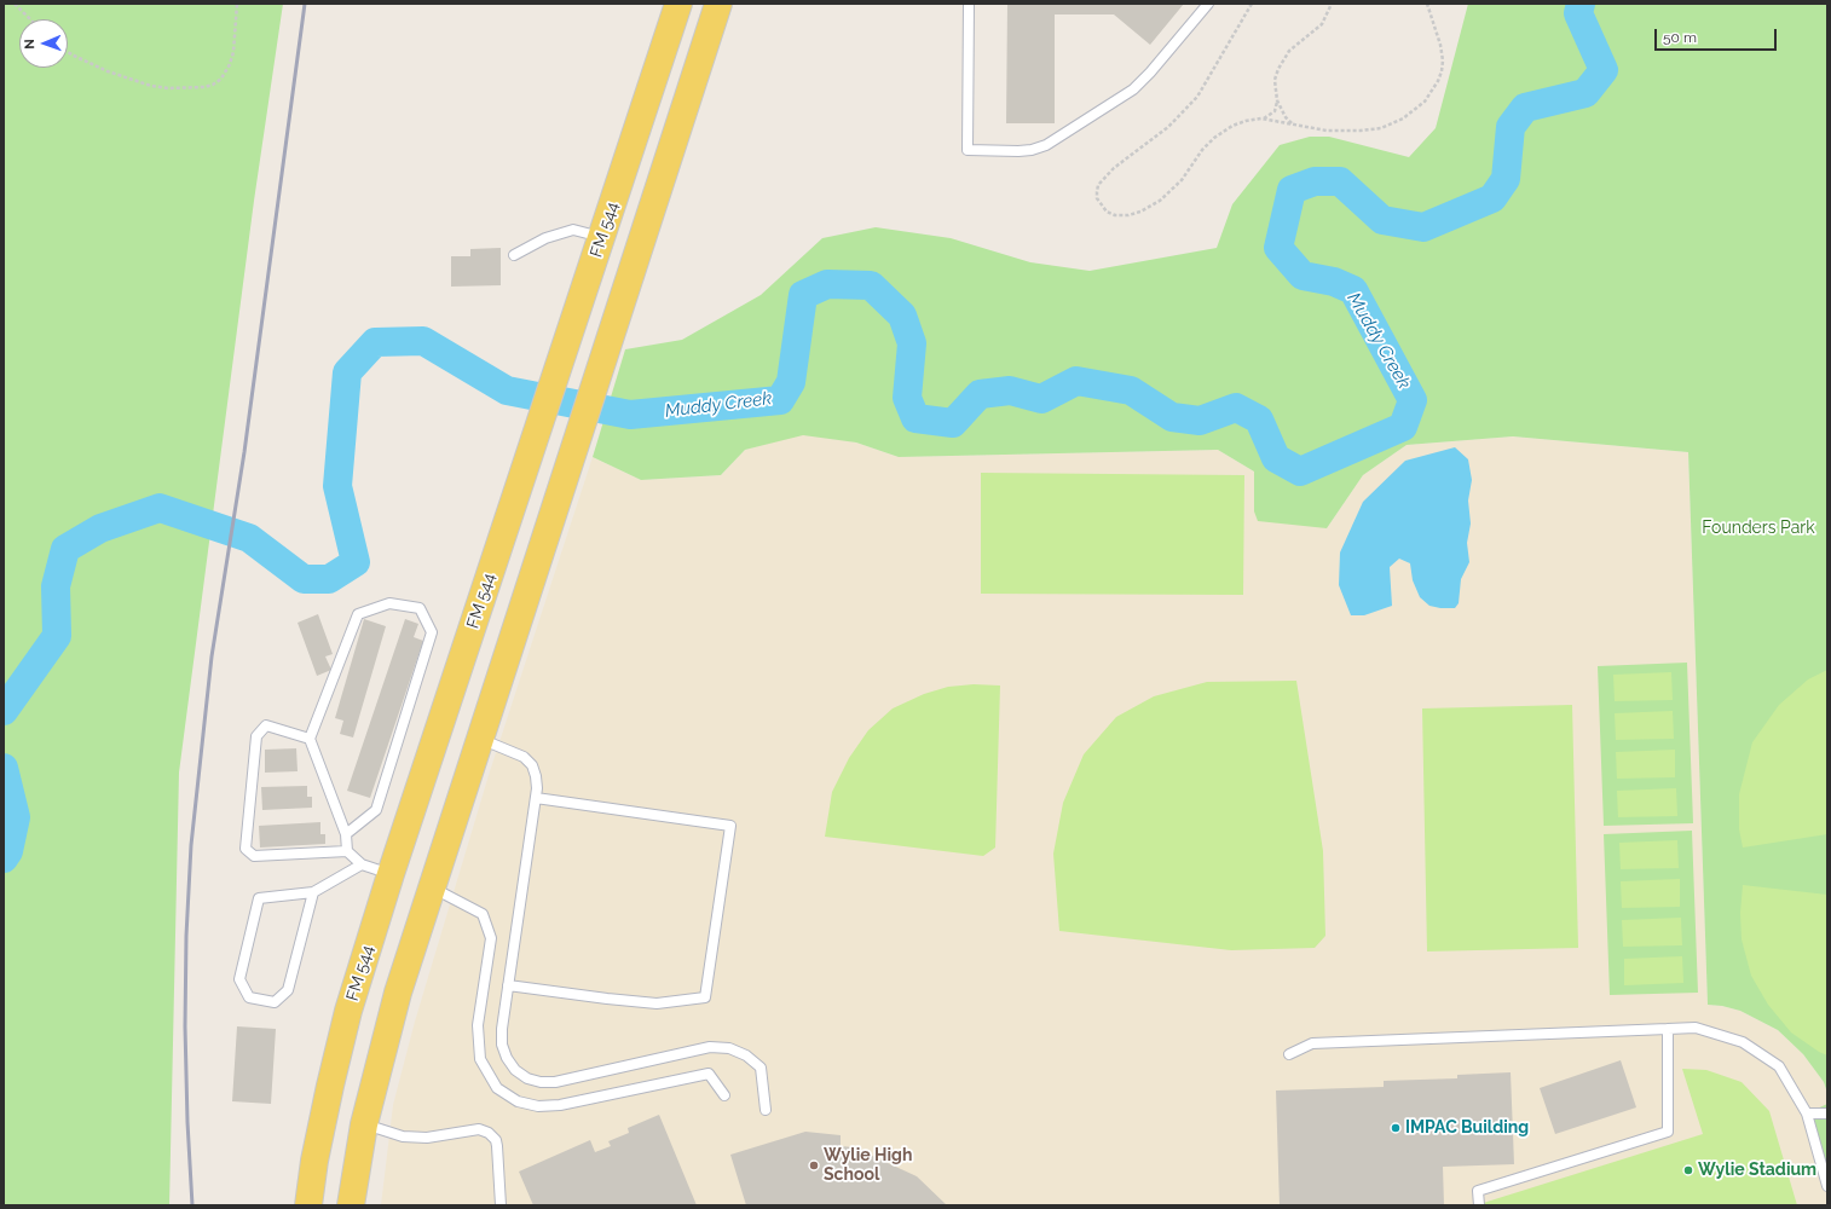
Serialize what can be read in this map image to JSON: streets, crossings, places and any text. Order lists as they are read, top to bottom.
{
  "streets": {
    "main road": ["FM 544"]
  },
  "water": ["Muddy Creek"],
  "parks": ["Founders Park"],
  "places": ["IMPAC Building", "Wylie High School", "Wylie Stadium"],
  "scale_bar": "50 m",
  "north": "left"
}
